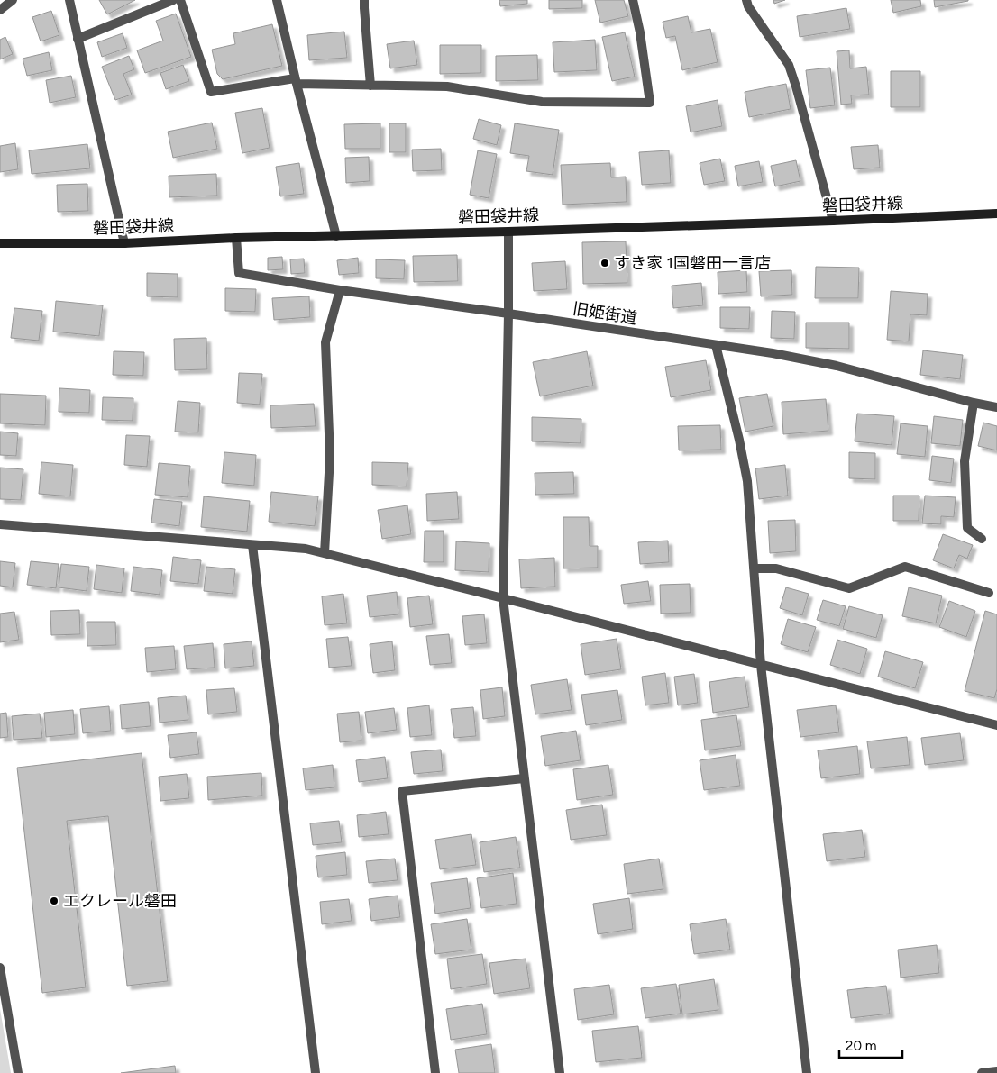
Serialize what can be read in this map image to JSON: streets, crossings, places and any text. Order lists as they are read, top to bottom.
{
  "streets": {
    "main road": ["磐田袋井線"],
    "street": ["旧姫街道"]
  },
  "crossings": [
    ["磐田袋井線", "旧姫街道"]
  ],
  "places": ["すき家 1国磐田一言店", "エクレール磐田"],
  "scale_bar": "20 m"
}
